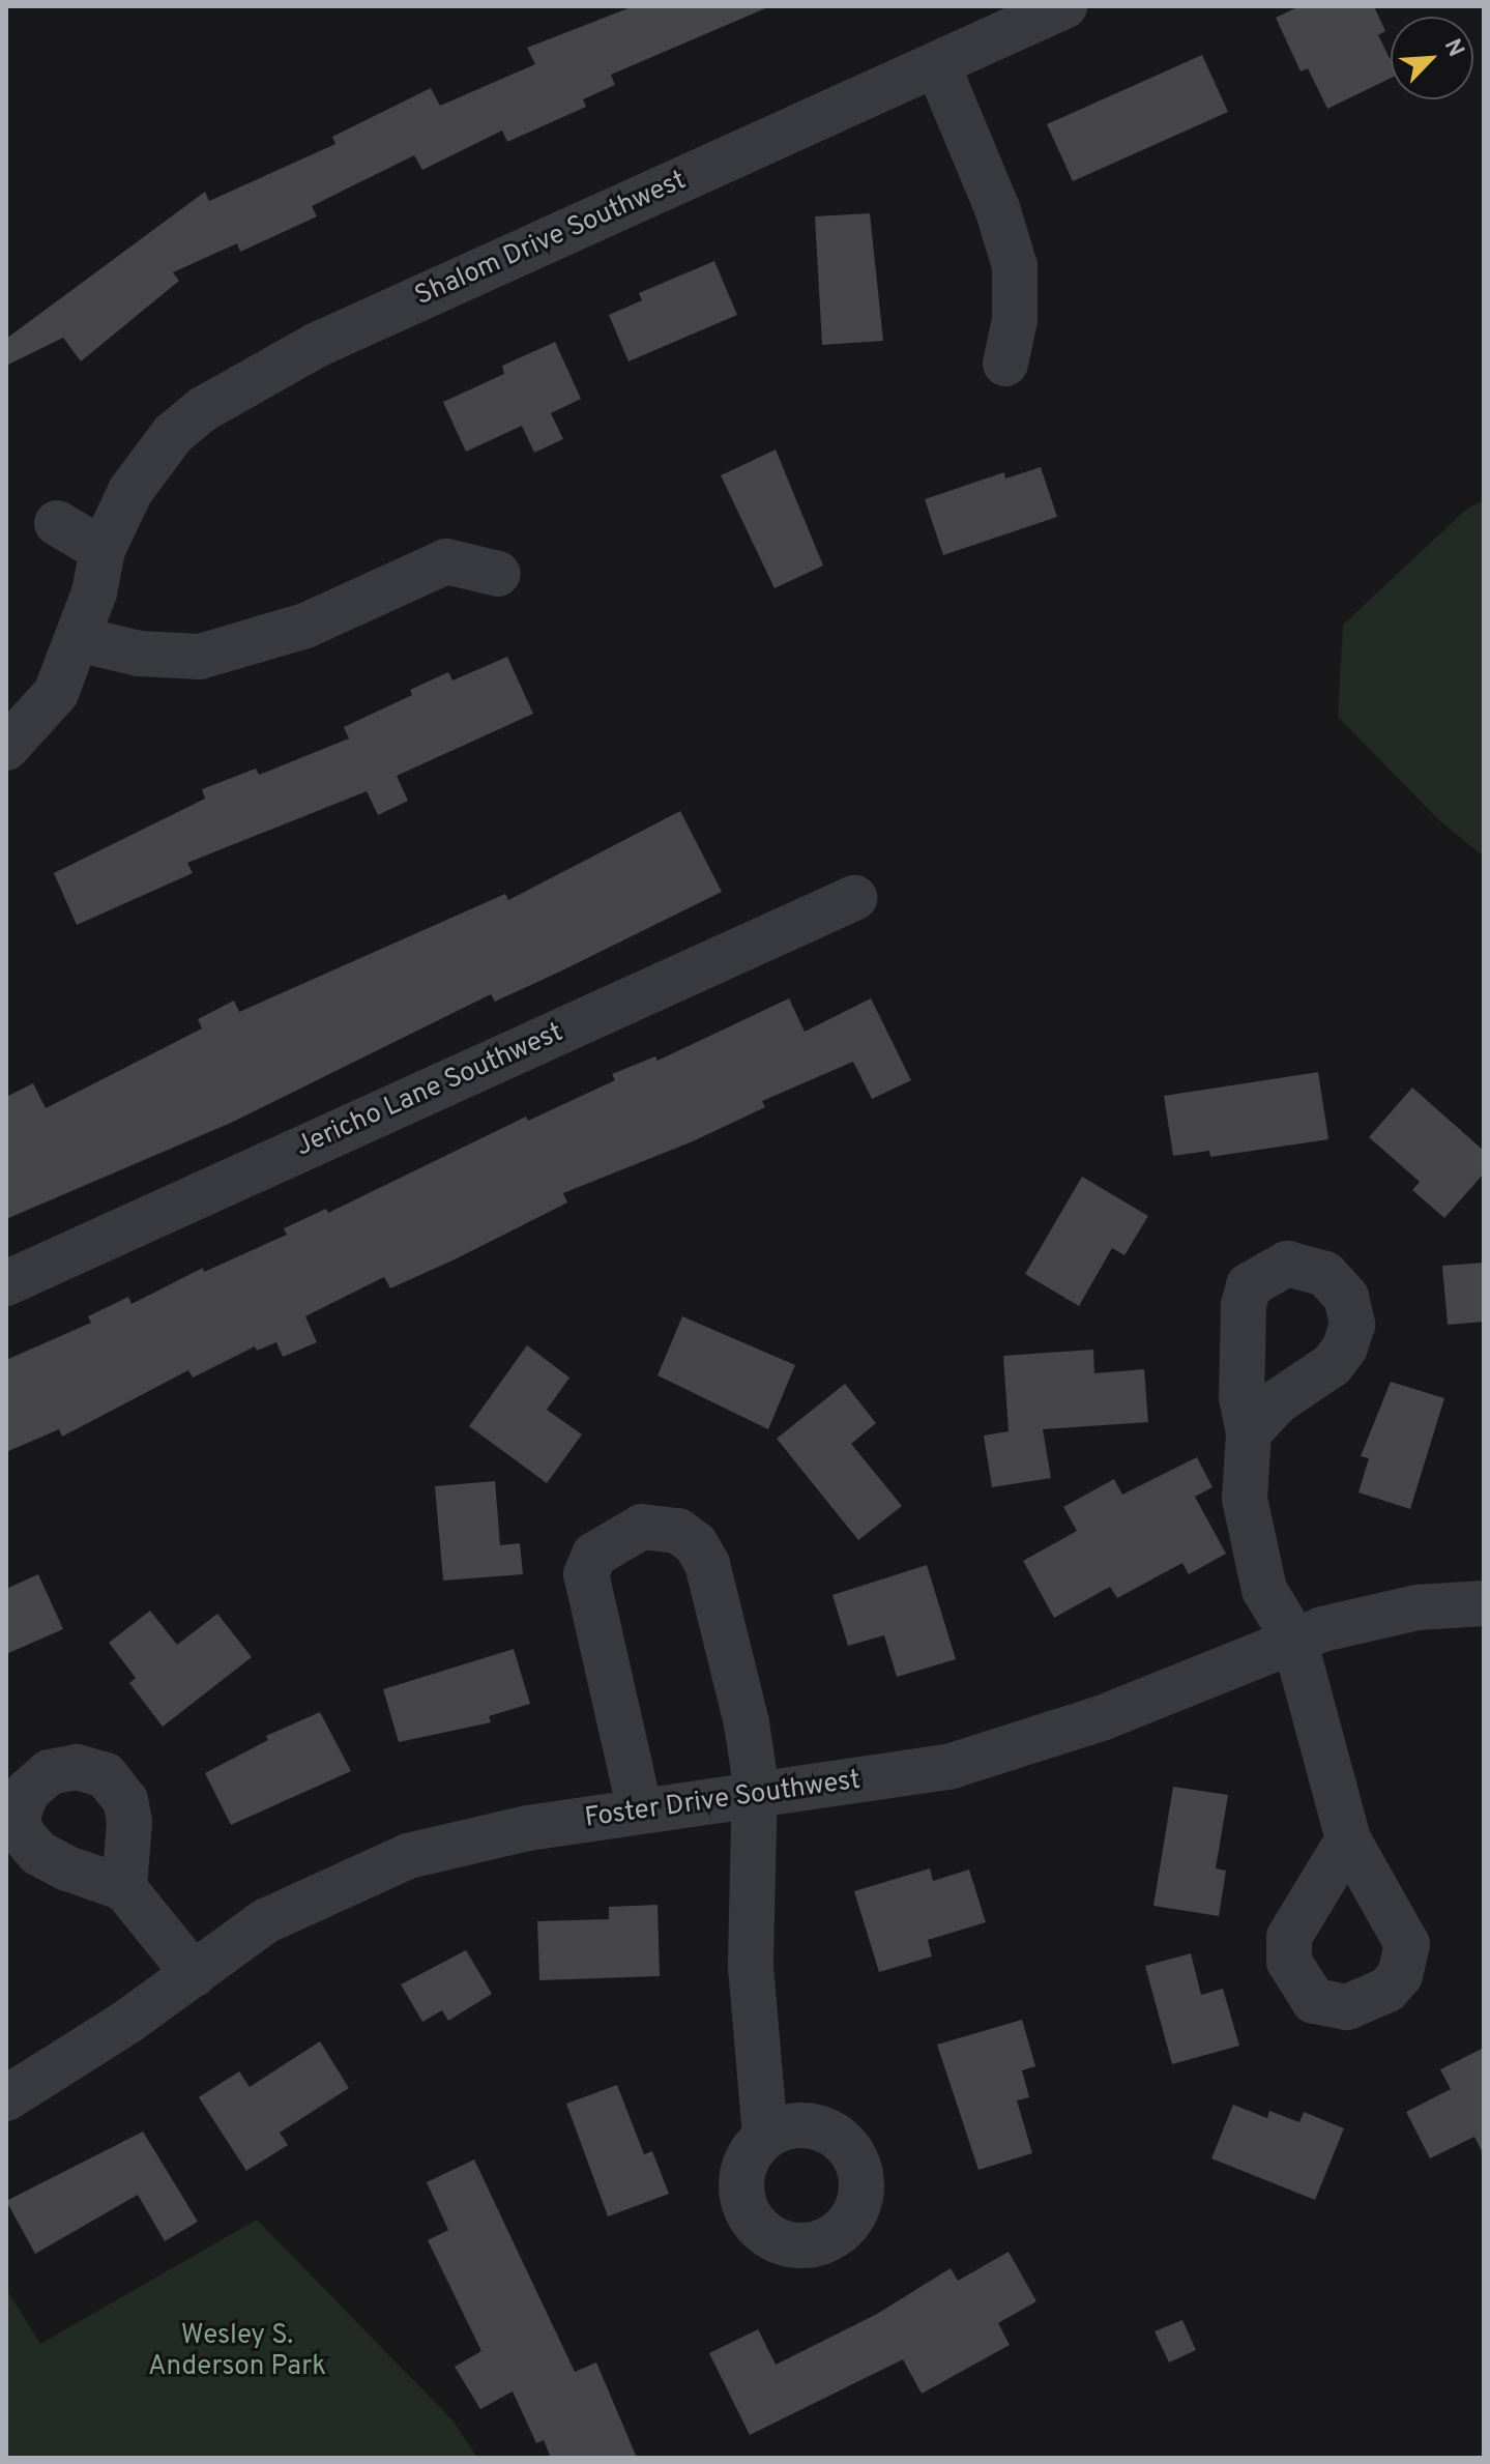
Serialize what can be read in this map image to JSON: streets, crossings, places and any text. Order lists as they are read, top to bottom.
{
  "streets": {
    "street": ["Shalom Drive Southwest", "Jericho Lane Southwest", "Foster Drive Southwest"]
  },
  "parks": ["Wesley S. Anderson Park"],
  "north": "top right"
}
